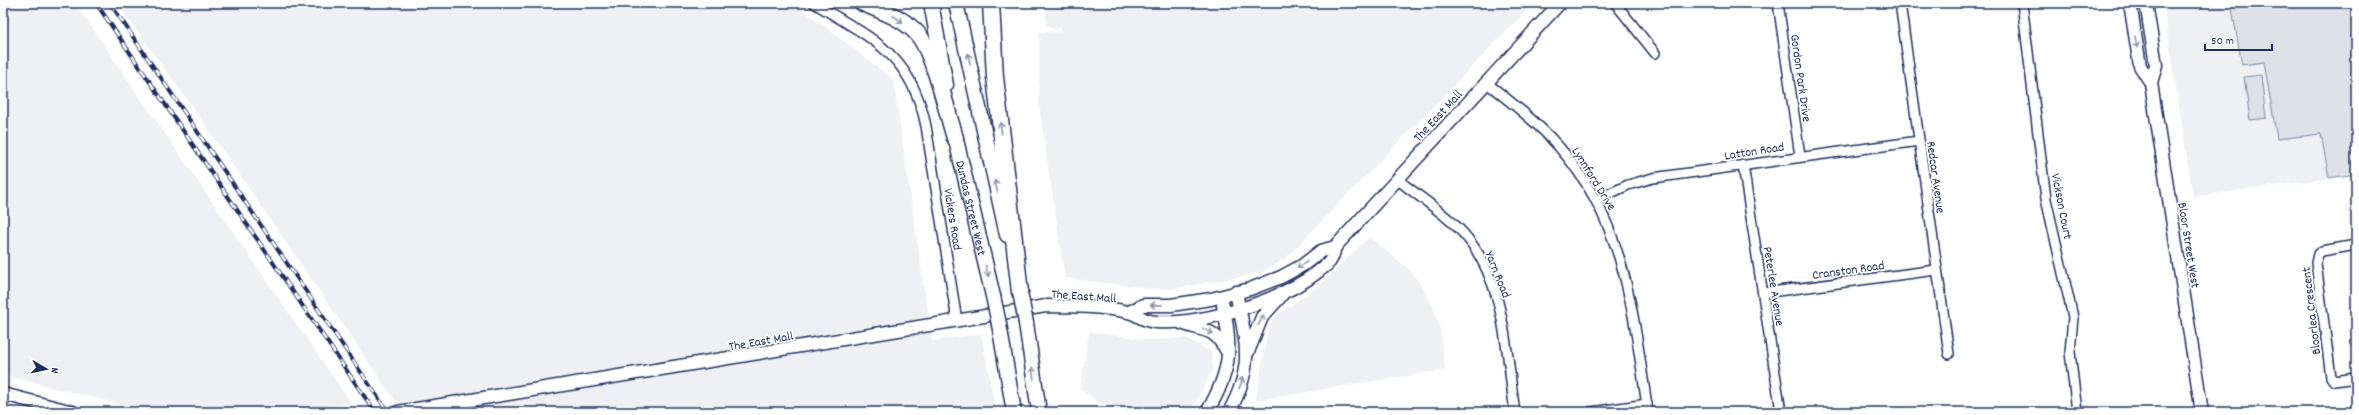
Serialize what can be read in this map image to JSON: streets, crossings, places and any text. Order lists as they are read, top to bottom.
{
  "streets": {
    "main road": ["The East Mall", "Dundas Street West", "Bloor Street West"],
    "street": [
      "Gordon Park Drive",
      "Latton Road",
      "Redcar Avenue",
      "Lynnford Drive",
      "Vickson Court",
      "Vickers Road",
      "Cranston Road",
      "Yarn Road",
      "Peterlee Avenue",
      "Bloorlea Crescent"
    ]
  },
  "crossings": [
    ["Gordon Park Drive", "Latton Road"],
    ["The East Mall", "Lynnford Drive"],
    ["The East Mall", "Vickers Road"],
    ["The East Mall", "Yarn Road"],
    ["Latton Road", "Redcar Avenue"],
    ["Latton Road", "Lynnford Drive"],
    ["Latton Road", "Peterlee Avenue"],
    ["Redcar Avenue", "Cranston Road"],
    ["Cranston Road", "Peterlee Avenue"]
  ],
  "scale_bar": "50 m",
  "north": "right"
}
